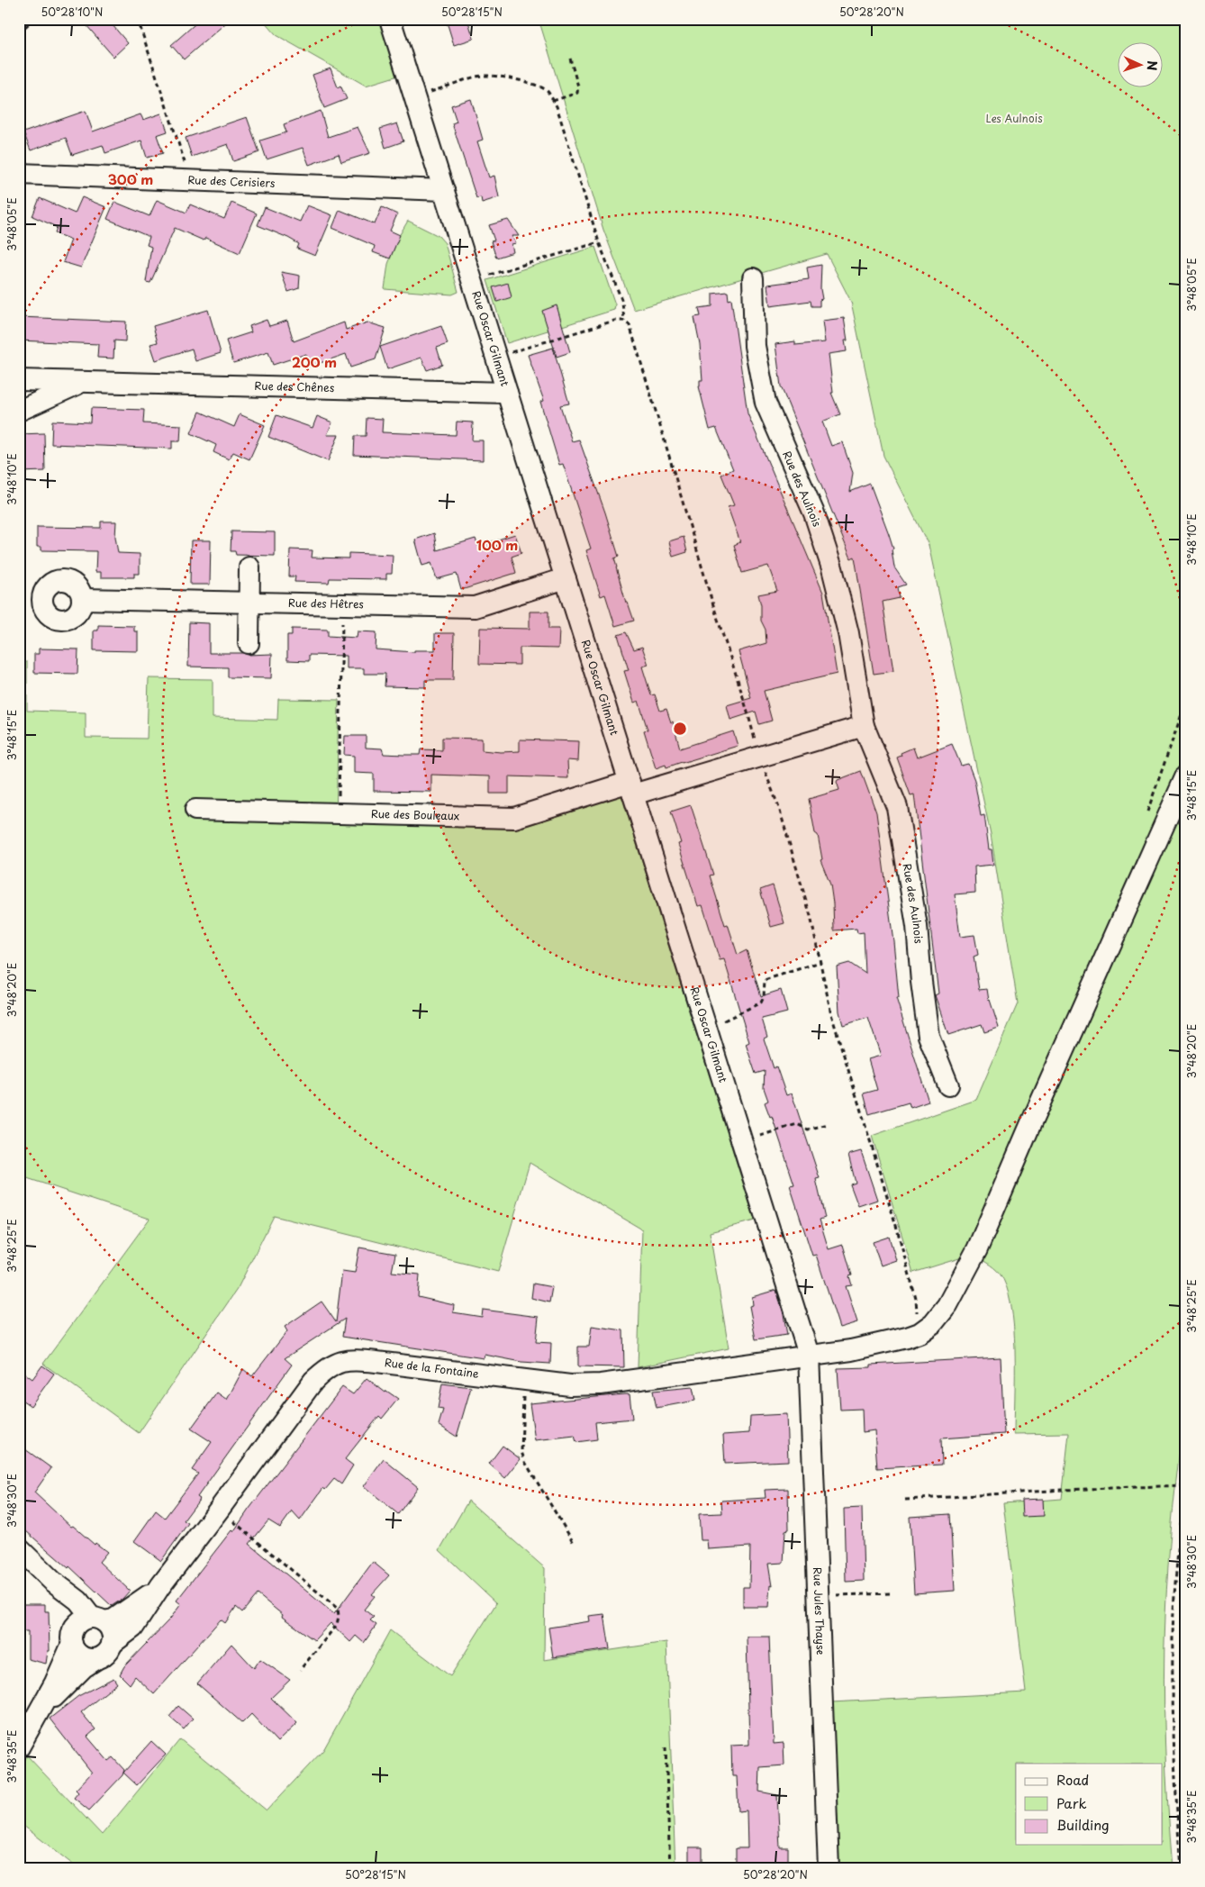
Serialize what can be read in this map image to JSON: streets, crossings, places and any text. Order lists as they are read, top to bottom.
{
  "streets": {
    "street": [
      "Rue des Cerisiers",
      "Rue Oscar Gilmant",
      "Rue des Chênes",
      "Rue des Aulnois",
      "Rue des Hêtres",
      "Rue des Bouleaux",
      "Rue de la Fontaine",
      "Rue Jules Thayse"
    ]
  },
  "crossings": [
    ["Rue des Cerisiers", "Rue Oscar Gilmant"],
    ["Rue Oscar Gilmant", "Rue des Chênes"],
    ["Rue Oscar Gilmant", "Rue des Hêtres"],
    ["Rue Oscar Gilmant", "Rue des Bouleaux"],
    ["Rue Oscar Gilmant", "Rue de la Fontaine"],
    ["Rue Oscar Gilmant", "Rue Jules Thayse"],
    ["Rue de la Fontaine", "Rue Jules Thayse"]
  ],
  "parks": ["Les Aulnois"],
  "legend": ["Road", "Park", "Building"],
  "north": "right",
  "coordinates": [
    "50°28'10\"N",
    "50°28'15\"N",
    "50°28'20\"N",
    "3°48'05\"E",
    "3°48'10\"E",
    "3°48'15\"E",
    "3°48'20\"E",
    "3°48'25\"E",
    "3°48'30\"E",
    "3°48'35\"E"
  ],
  "rings": ["300 m", "200 m", "100 m"]
}
